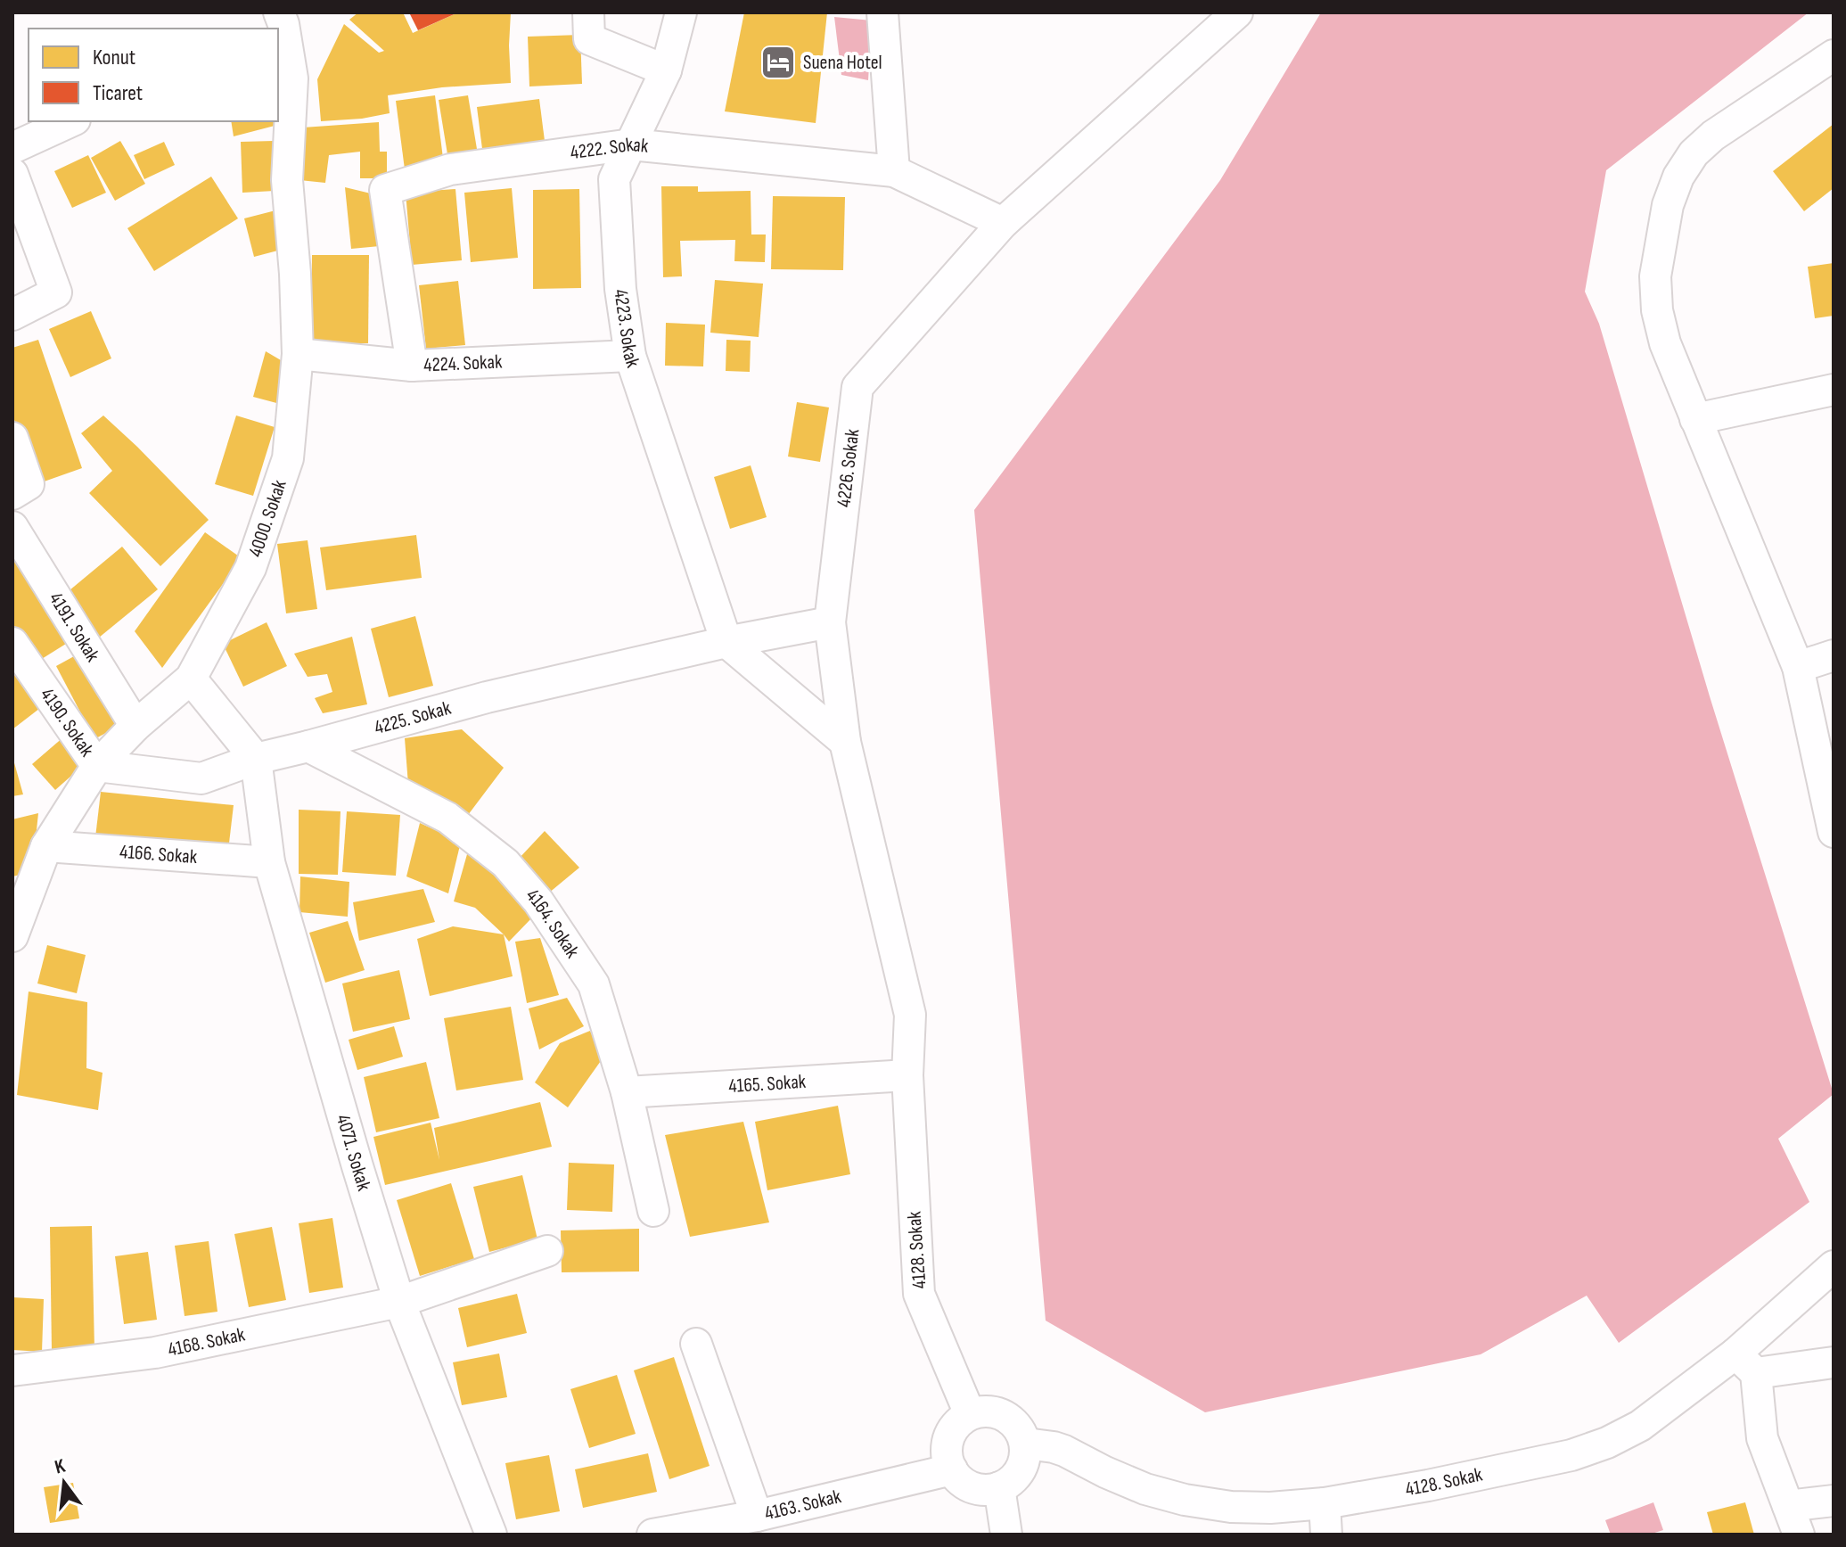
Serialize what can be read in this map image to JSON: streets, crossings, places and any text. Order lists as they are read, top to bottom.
{
  "streets": {
    "street": [
      "4222. Sokak",
      "4223. Sokak",
      "4224. Sokak",
      "4226. Sokak",
      "4000. Sokak",
      "4191. Sokak",
      "4225. Sokak",
      "4190. Sokak",
      "4166. Sokak",
      "4164. Sokak",
      "4165. Sokak",
      "4071. Sokak",
      "4128. Sokak",
      "4168. Sokak",
      "4163. Sokak"
    ]
  },
  "crossings": [
    ["4222. Sokak", "4223. Sokak"],
    ["4222. Sokak", "4224. Sokak"],
    ["4222. Sokak", "4226. Sokak"],
    ["4223. Sokak", "4224. Sokak"],
    ["4223. Sokak", "4225. Sokak"],
    ["4224. Sokak", "4000. Sokak"],
    ["4226. Sokak", "4225. Sokak"],
    ["4226. Sokak", "4165. Sokak"],
    ["4226. Sokak", "4128. Sokak"],
    ["4000. Sokak", "4191. Sokak"],
    ["4000. Sokak", "4225. Sokak"],
    ["4000. Sokak", "4190. Sokak"],
    ["4000. Sokak", "4166. Sokak"],
    ["4225. Sokak", "4190. Sokak"],
    ["4225. Sokak", "4164. Sokak"],
    ["4225. Sokak", "4071. Sokak"],
    ["4166. Sokak", "4071. Sokak"],
    ["4164. Sokak", "4165. Sokak"],
    ["4165. Sokak", "4128. Sokak"],
    ["4071. Sokak", "4168. Sokak"],
    ["4128. Sokak", "4163. Sokak"]
  ],
  "places": {
    "hotel": ["Suena Hotel"]
  },
  "legend": ["Konut", "Ticaret"],
  "north": "top"
}
